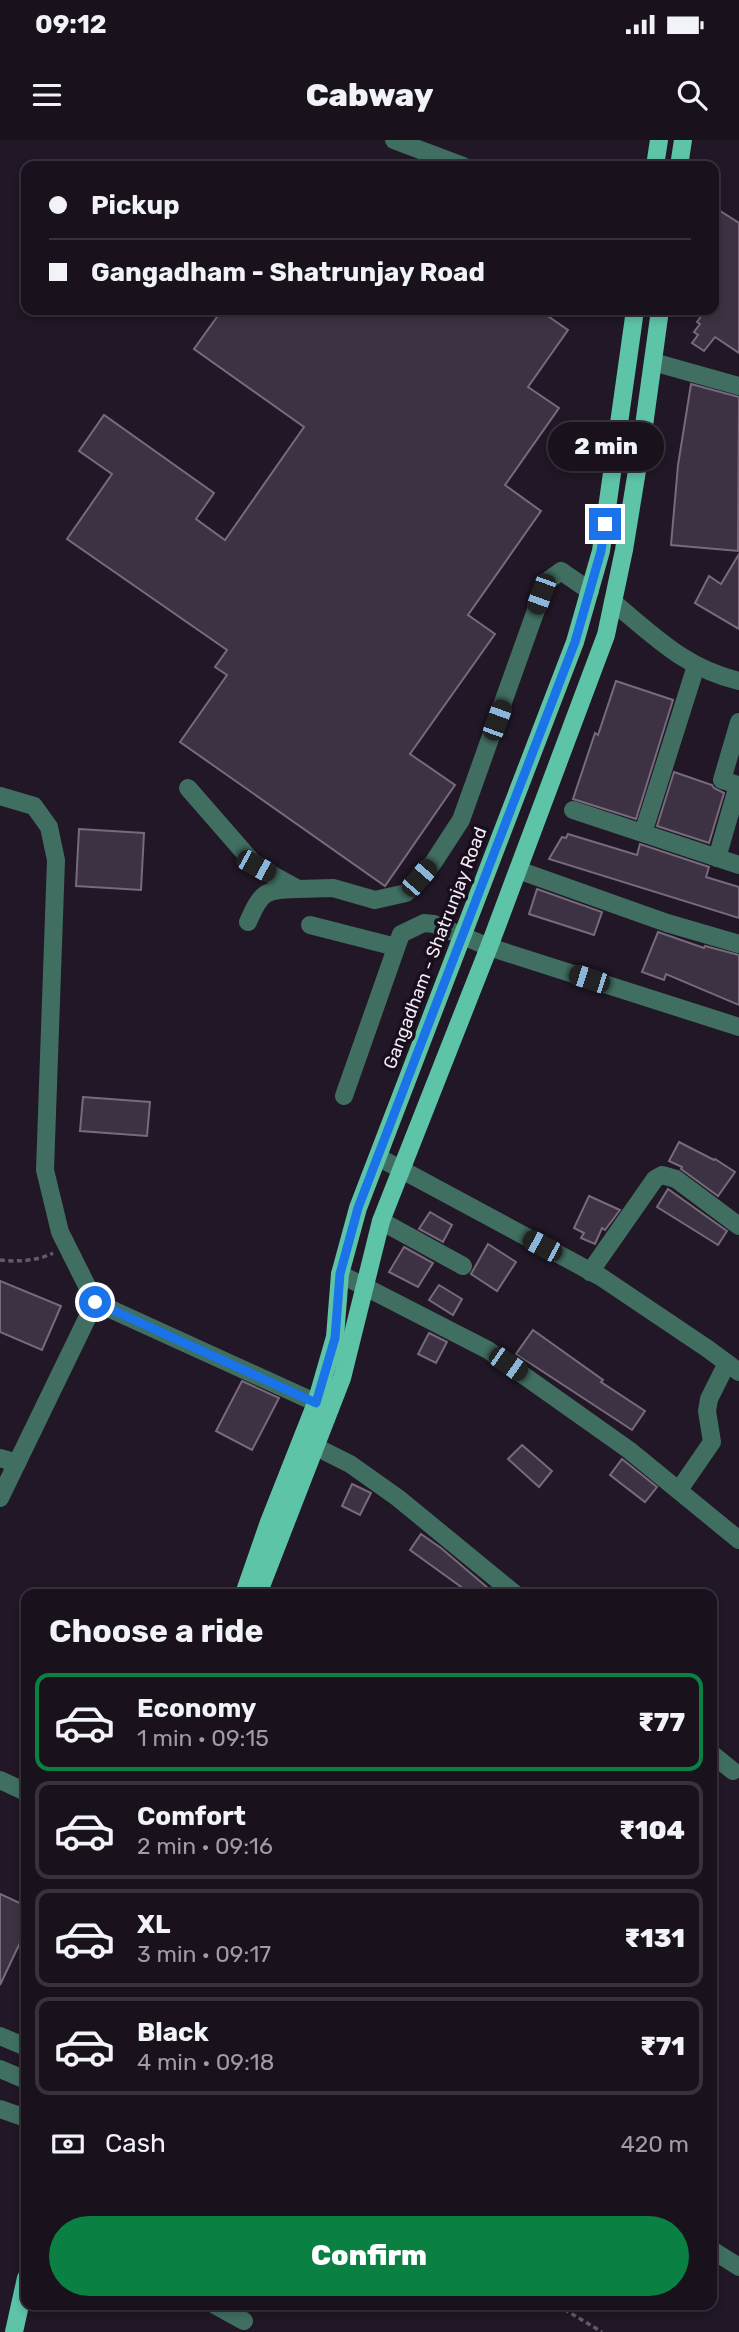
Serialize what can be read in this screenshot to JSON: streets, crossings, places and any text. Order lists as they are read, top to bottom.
{
  "streets": {
    "main road": ["Gangadham - Shatrunjay Road"]
  },
  "page": {
    "status": "09:12",
    "header": "Cabway",
    "banner": ["Pickup", "Gangadham - Shatrunjay Road"],
    "bubble": "2 min",
    "heading": "Choose a ride",
    "list": [
      {
        "name": "Economy",
        "note": "1 min · 09:15",
        "value": "₹77"
      },
      {
        "name": "Comfort",
        "note": "2 min · 09:16",
        "value": "₹104"
      },
      {
        "name": "XL",
        "note": "3 min · 09:17",
        "value": "₹131"
      },
      {
        "name": "Black",
        "note": "4 min · 09:18",
        "value": "₹71"
      }
    ],
    "pay": ["Cash", "420 m"],
    "buttons": "Confirm"
  }
}
